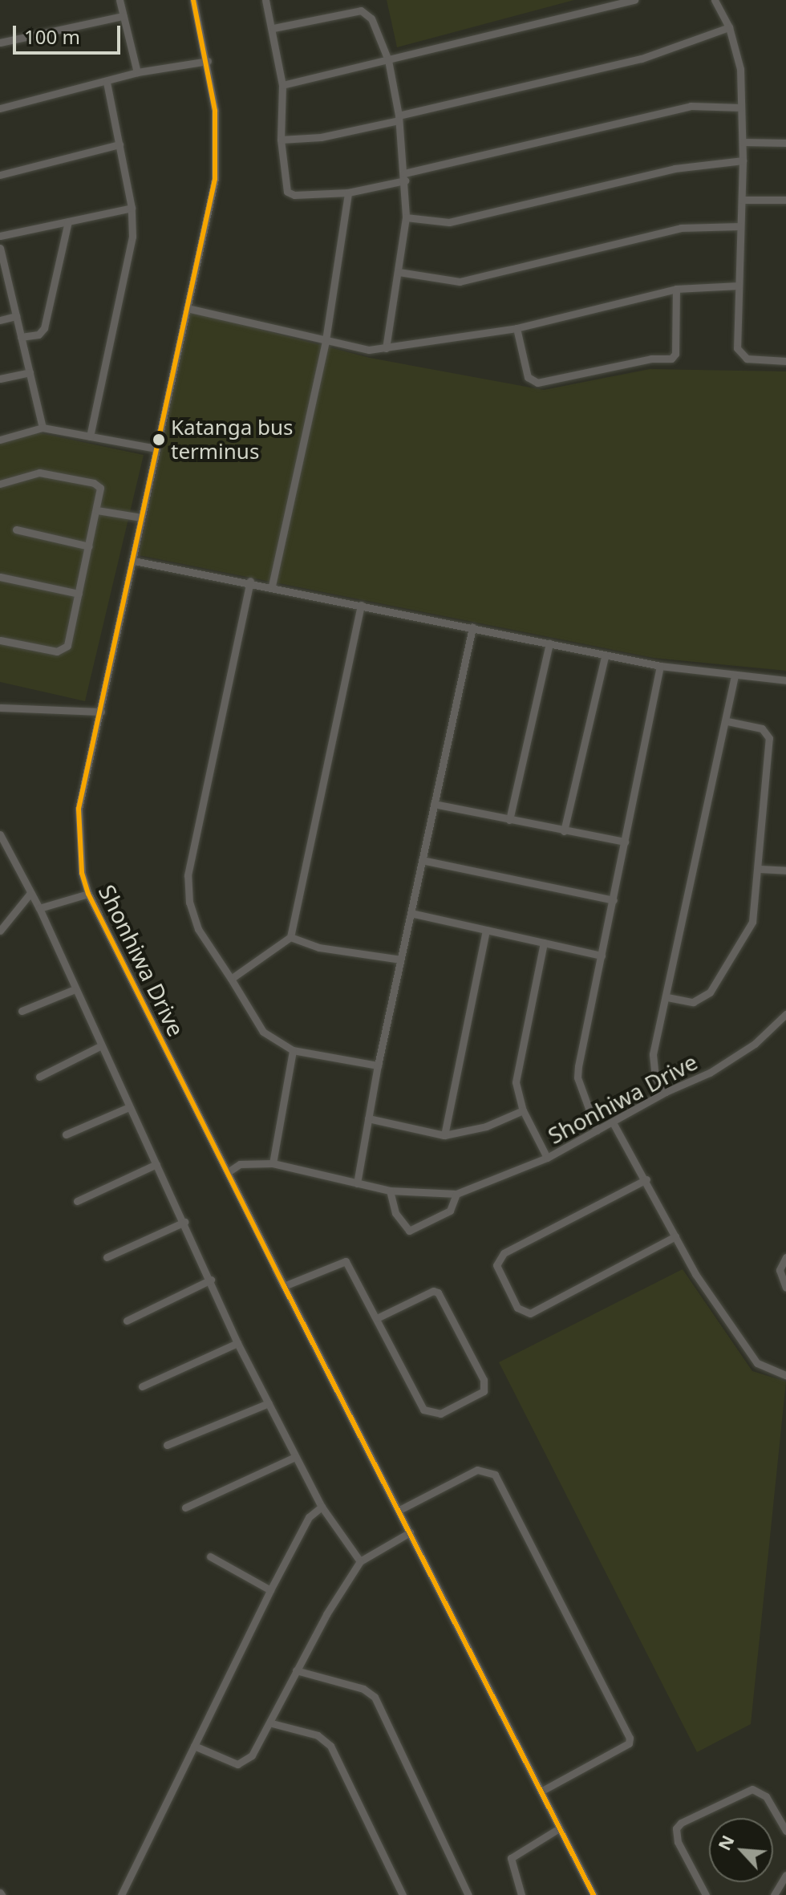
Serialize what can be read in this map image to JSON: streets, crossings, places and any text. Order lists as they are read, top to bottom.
{
  "streets": {
    "street": ["Shonhiwa Drive"]
  },
  "places": ["Katanga bus terminus"],
  "scale_bar": "100 m",
  "north": "top left"
}
